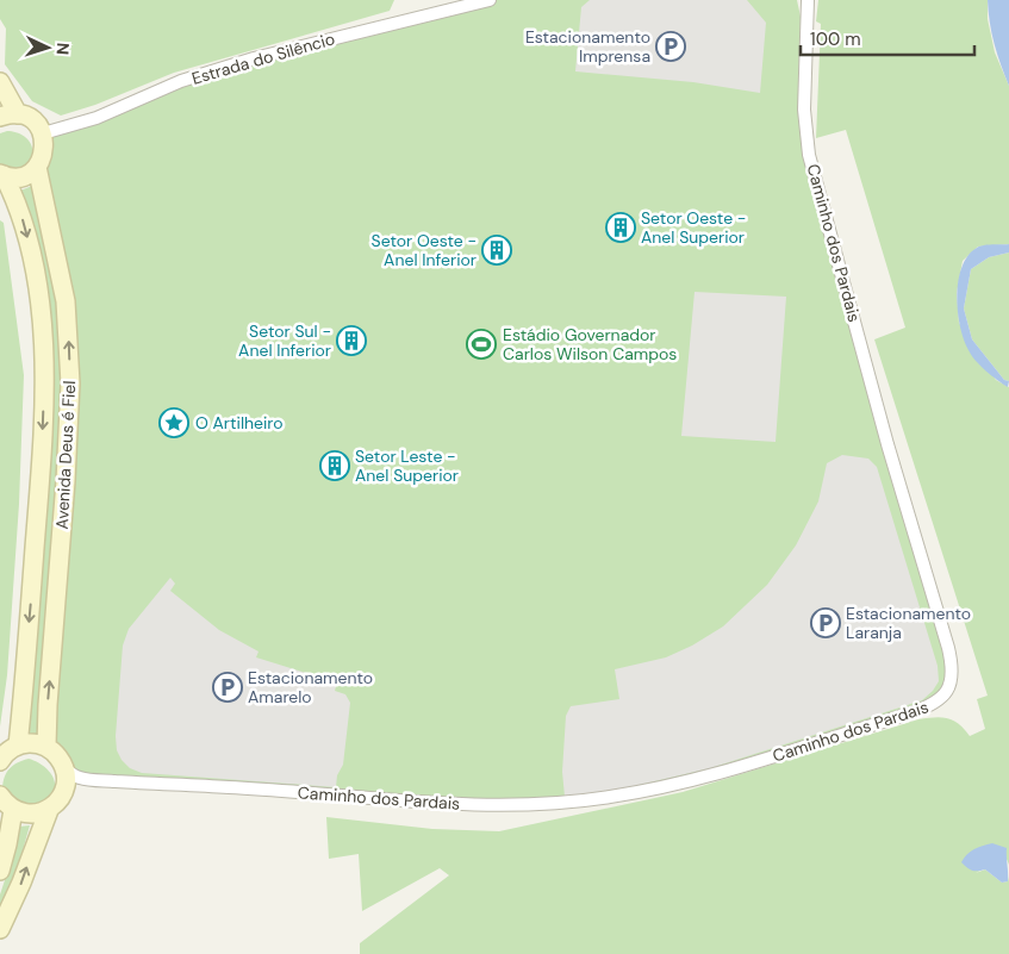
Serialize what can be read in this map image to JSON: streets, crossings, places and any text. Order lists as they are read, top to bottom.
{
  "streets": {
    "main road": ["Avenida Deus é Fiel"],
    "street": ["Estrada do Silêncio", "Caminho dos Pardais"]
  },
  "places": {
    "parking": ["Estacionamento Imprensa", "Estacionamento Laranja", "Estacionamento Amarelo"],
    "building": [
      "Setor Oeste - Anel Superior",
      "Setor Oeste - Anel Inferior",
      "Setor Sul - Anel Inferior",
      "Setor Leste - Anel Superior"
    ],
    "sports": ["Estádio Governador Carlos Wilson Campos"],
    "place": ["O Artilheiro"]
  },
  "scale_bar": "100 m",
  "north": "right"
}
